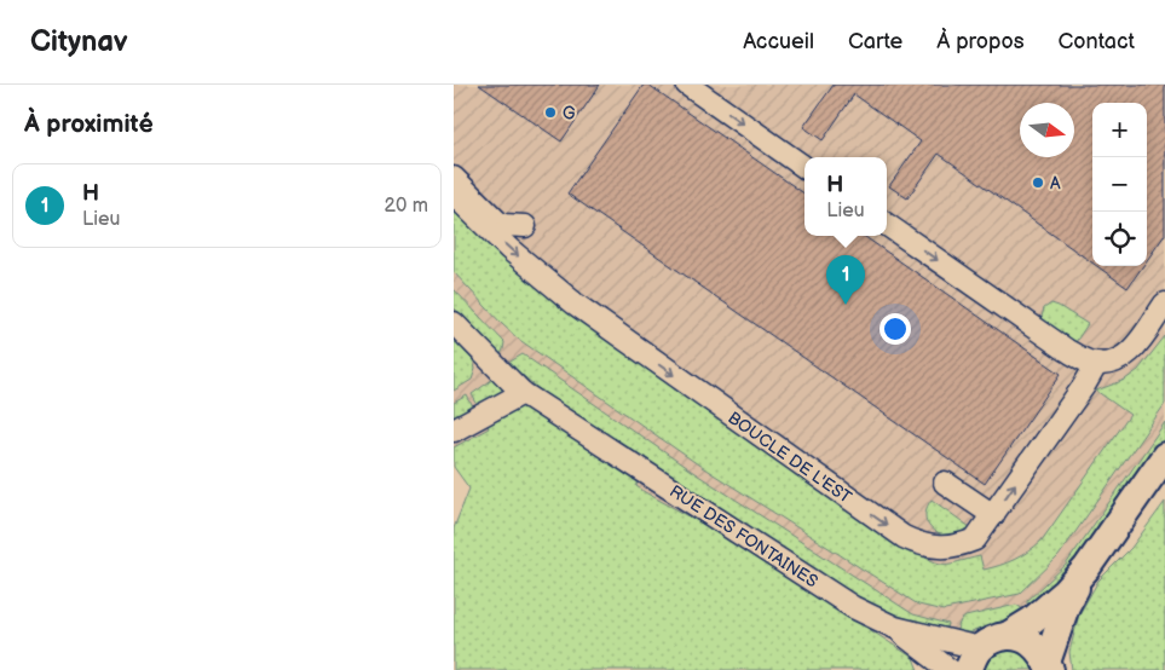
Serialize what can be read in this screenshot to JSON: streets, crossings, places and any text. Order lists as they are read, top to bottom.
{
  "streets": {
    "street": ["BOUCLE DE L'EST", "RUE DES FONTAINES"]
  },
  "places": ["G", "A"],
  "north": "right",
  "page": {
    "header": "Citynav",
    "nav": [
      "Accueil",
      "Carte",
      "À propos",
      "Contact"
    ],
    "heading": "À proximité",
    "map_buttons": ["+", "−"],
    "popup": ["H", "Lieu"],
    "list": [
      {
        "mark": "1",
        "name": "H",
        "note": "Lieu",
        "value": "20 m"
      }
    ],
    "pins": "1"
  }
}
